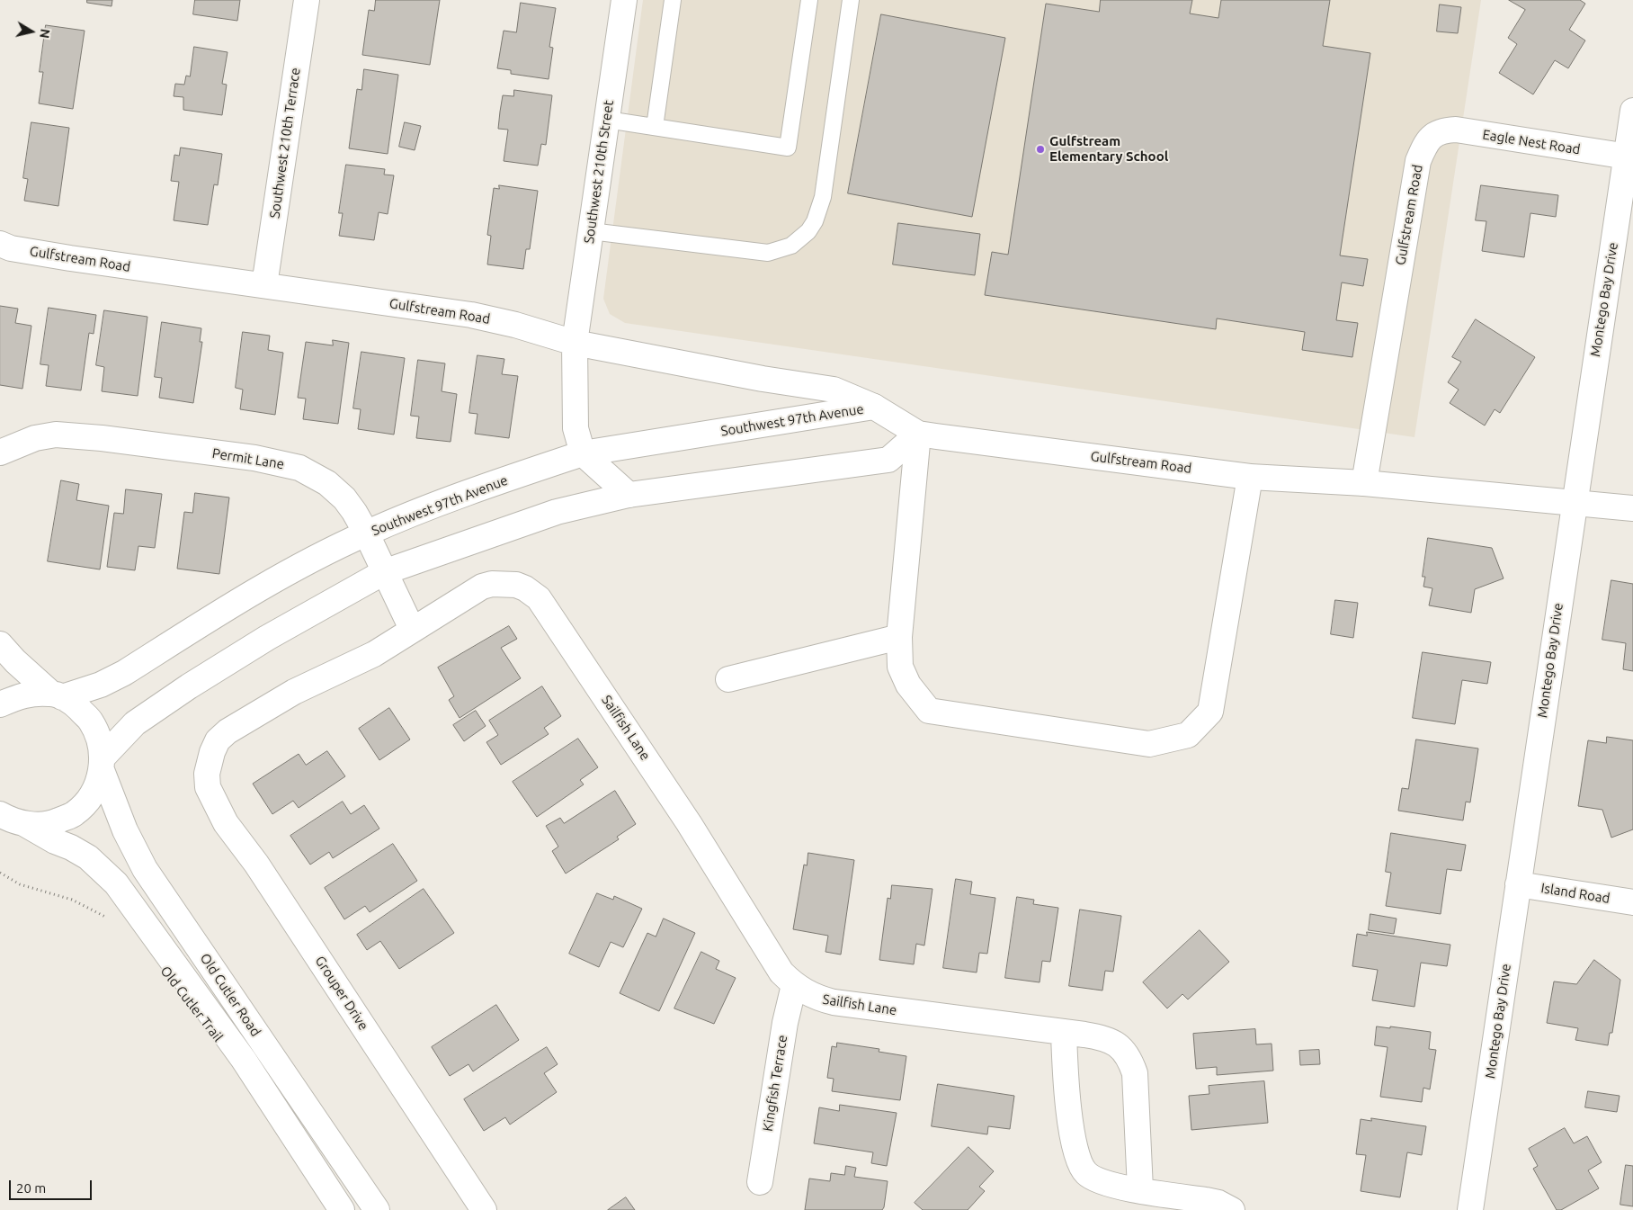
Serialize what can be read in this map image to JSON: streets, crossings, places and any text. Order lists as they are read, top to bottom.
{
  "streets": {
    "street": [
      "Eagle Nest Road",
      "Southwest 210th Terrace",
      "Southwest 210th Street",
      "Gulfstream Road",
      "Montego Bay Drive",
      "Southwest 97th Avenue",
      "Permit Lane",
      "Sailfish Lane",
      "Island Road",
      "Grouper Drive",
      "Old Cutler Road",
      "Kingfish Terrace"
    ]
  },
  "crossings": [
    ["Eagle Nest Road", "Gulfstream Road"],
    ["Eagle Nest Road", "Montego Bay Drive"],
    ["Southwest 210th Terrace", "Gulfstream Road"],
    ["Southwest 210th Street", "Gulfstream Road"],
    ["Southwest 210th Street", "Southwest 97th Avenue"],
    ["Gulfstream Road", "Montego Bay Drive"],
    ["Gulfstream Road", "Southwest 97th Avenue"],
    ["Montego Bay Drive", "Island Road"],
    ["Southwest 97th Avenue", "Permit Lane"],
    ["Southwest 97th Avenue", "Old Cutler Road"],
    ["Permit Lane", "Sailfish Lane"],
    ["Permit Lane", "Grouper Drive"],
    ["Sailfish Lane", "Grouper Drive"],
    ["Sailfish Lane", "Kingfish Terrace"]
  ],
  "places": ["Gulfstream Elementary School"],
  "scale_bar": "20 m",
  "north": "right"
}
